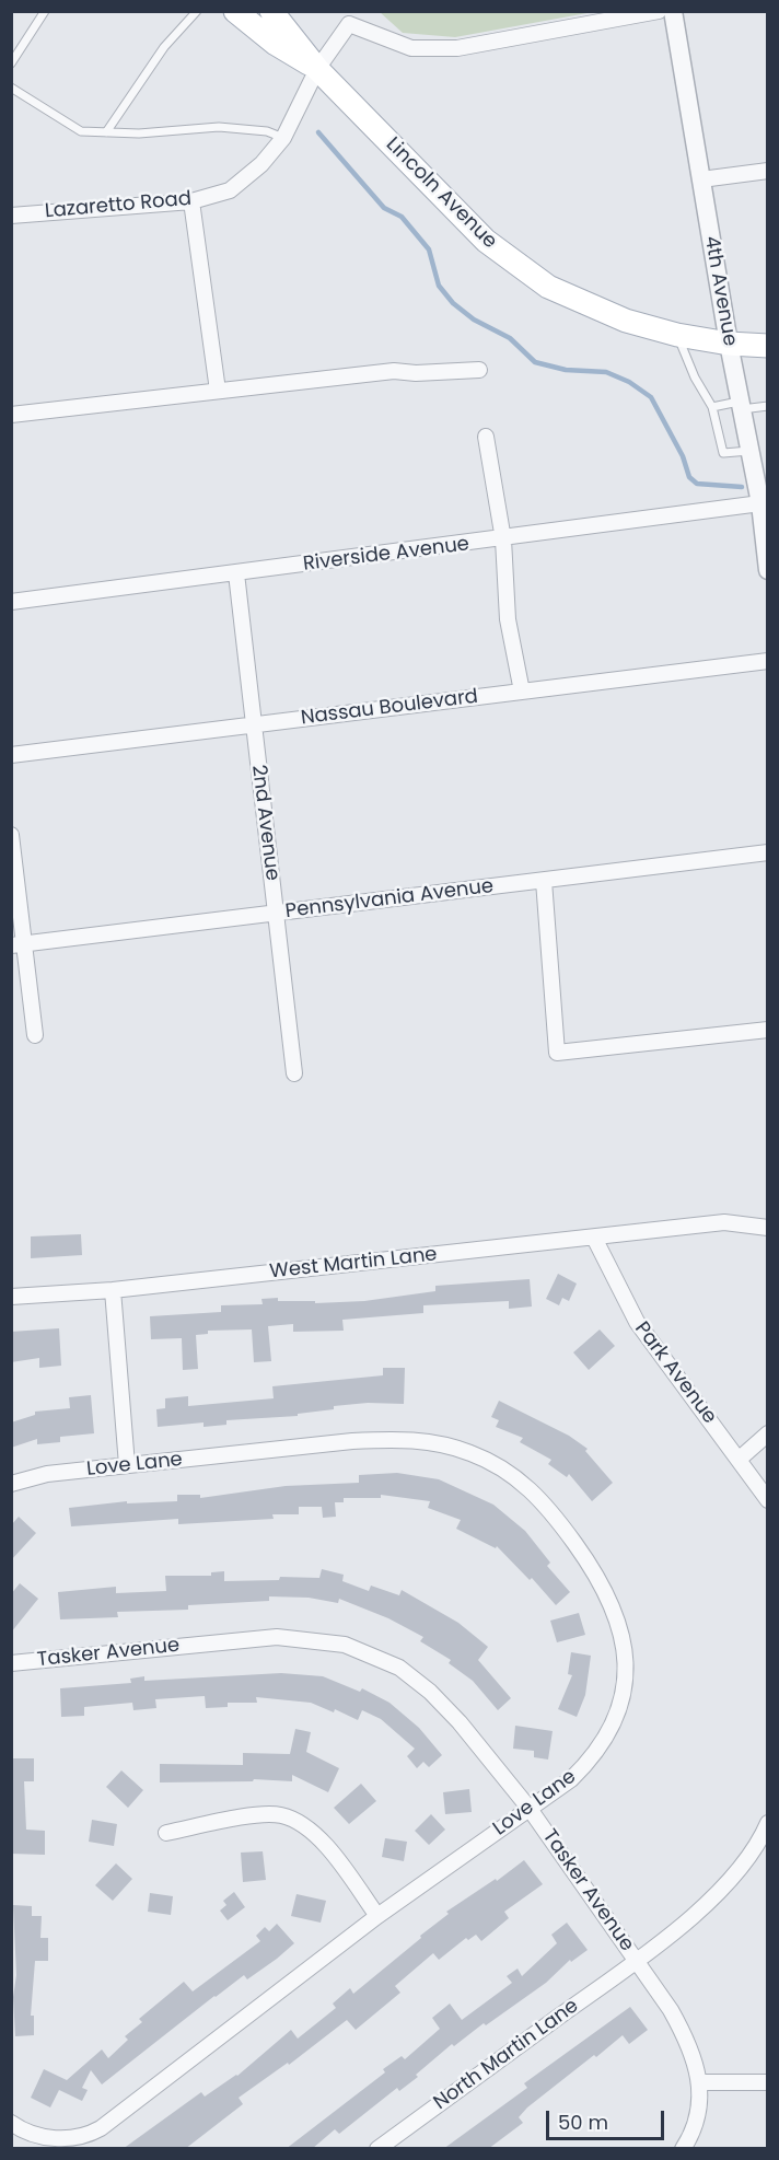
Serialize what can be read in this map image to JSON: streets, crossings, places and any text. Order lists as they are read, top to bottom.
{
  "streets": {
    "main road": ["Lincoln Avenue"],
    "street": [
      "Lazaretto Road",
      "4th Avenue",
      "Riverside Avenue",
      "Nassau Boulevard",
      "2nd Avenue",
      "Pennsylvania Avenue",
      "West Martin Lane",
      "Park Avenue",
      "Love Lane",
      "Tasker Avenue",
      "North Martin Lane"
    ]
  },
  "crossings": [
    ["Lincoln Avenue", "Lazaretto Road"],
    ["Lincoln Avenue", "4th Avenue"],
    ["4th Avenue", "Riverside Avenue"],
    ["Riverside Avenue", "2nd Avenue"],
    ["Nassau Boulevard", "2nd Avenue"],
    ["2nd Avenue", "Pennsylvania Avenue"],
    ["West Martin Lane", "Park Avenue"],
    ["Love Lane", "Tasker Avenue"],
    ["Tasker Avenue", "North Martin Lane"]
  ],
  "scale_bar": "50 m"
}
